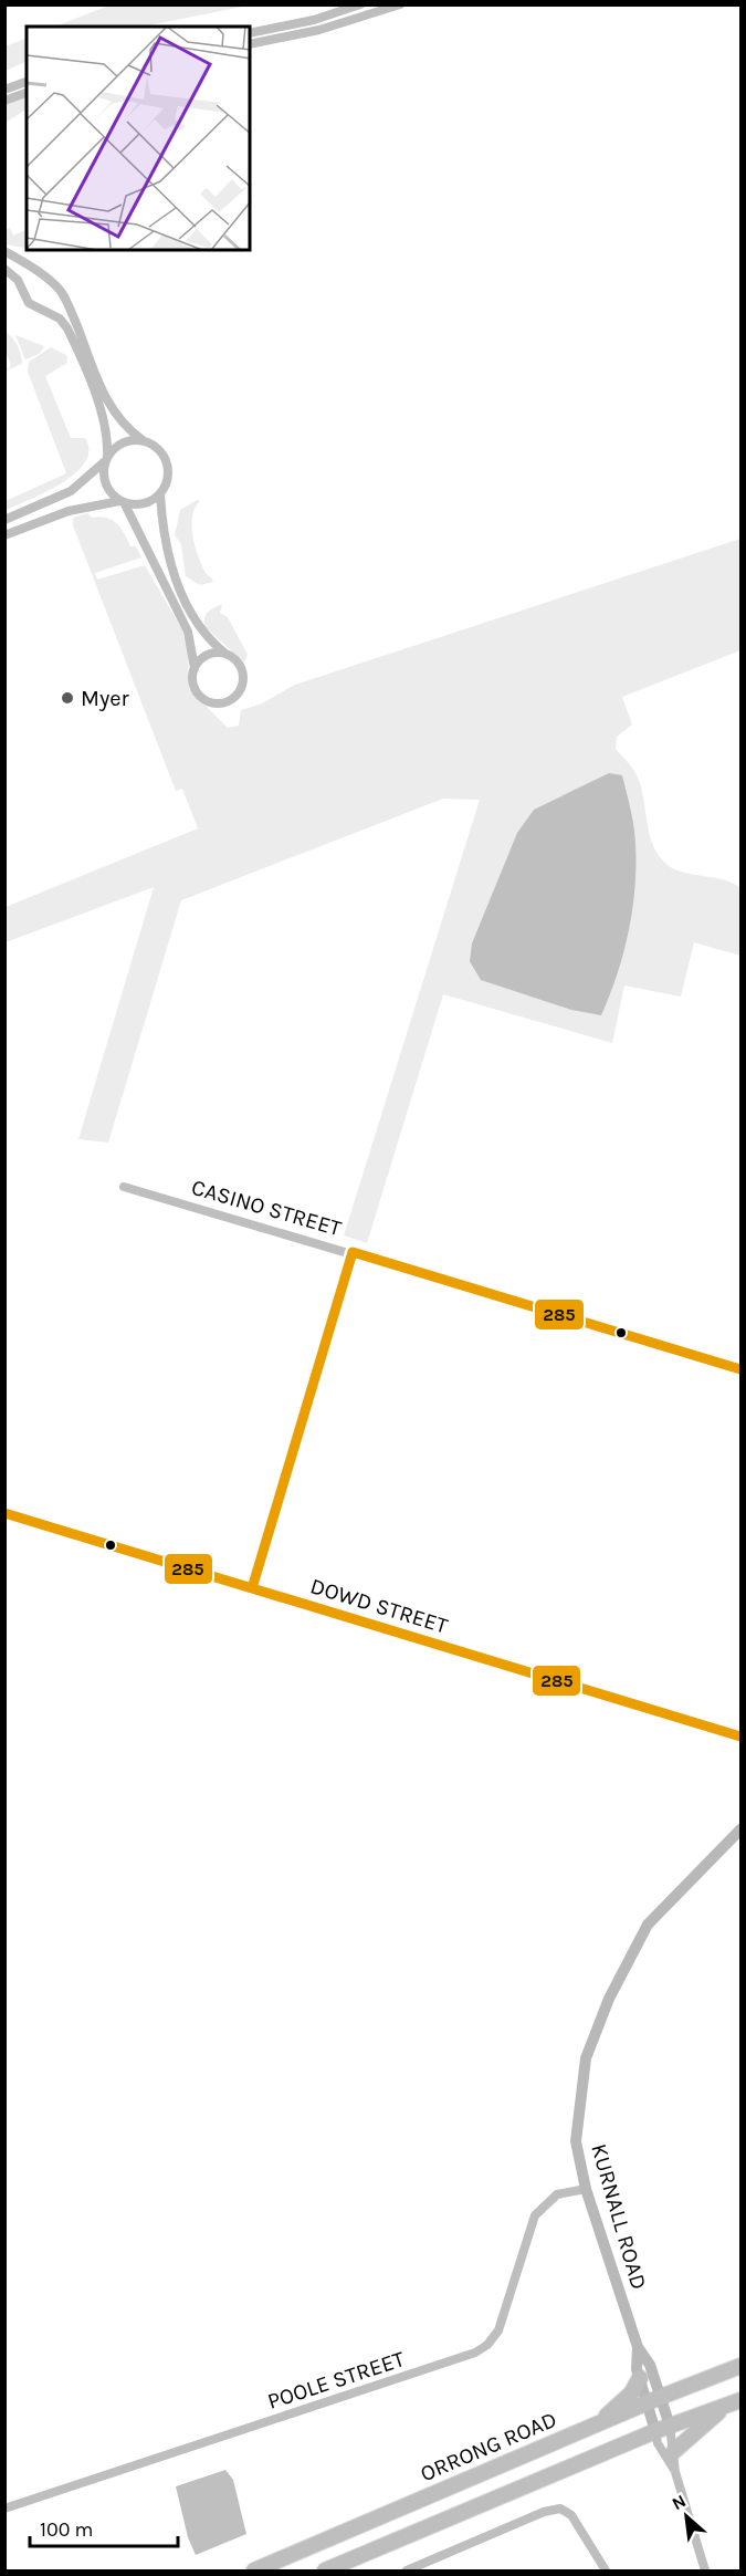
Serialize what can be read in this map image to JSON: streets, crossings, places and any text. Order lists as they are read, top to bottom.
{
  "streets": {
    "highway": ["ORRONG ROAD"],
    "street": [
      "CASINO STREET",
      "DOWD STREET",
      "KURNALL ROAD",
      "POOLE STREET"
    ]
  },
  "crossings": [
    ["KURNALL ROAD", "POOLE STREET"],
    ["KURNALL ROAD", "ORRONG ROAD"]
  ],
  "places": ["Myer"],
  "lines": ["transit line 285"],
  "scale_bar": "100 m",
  "north": "top left"
}
